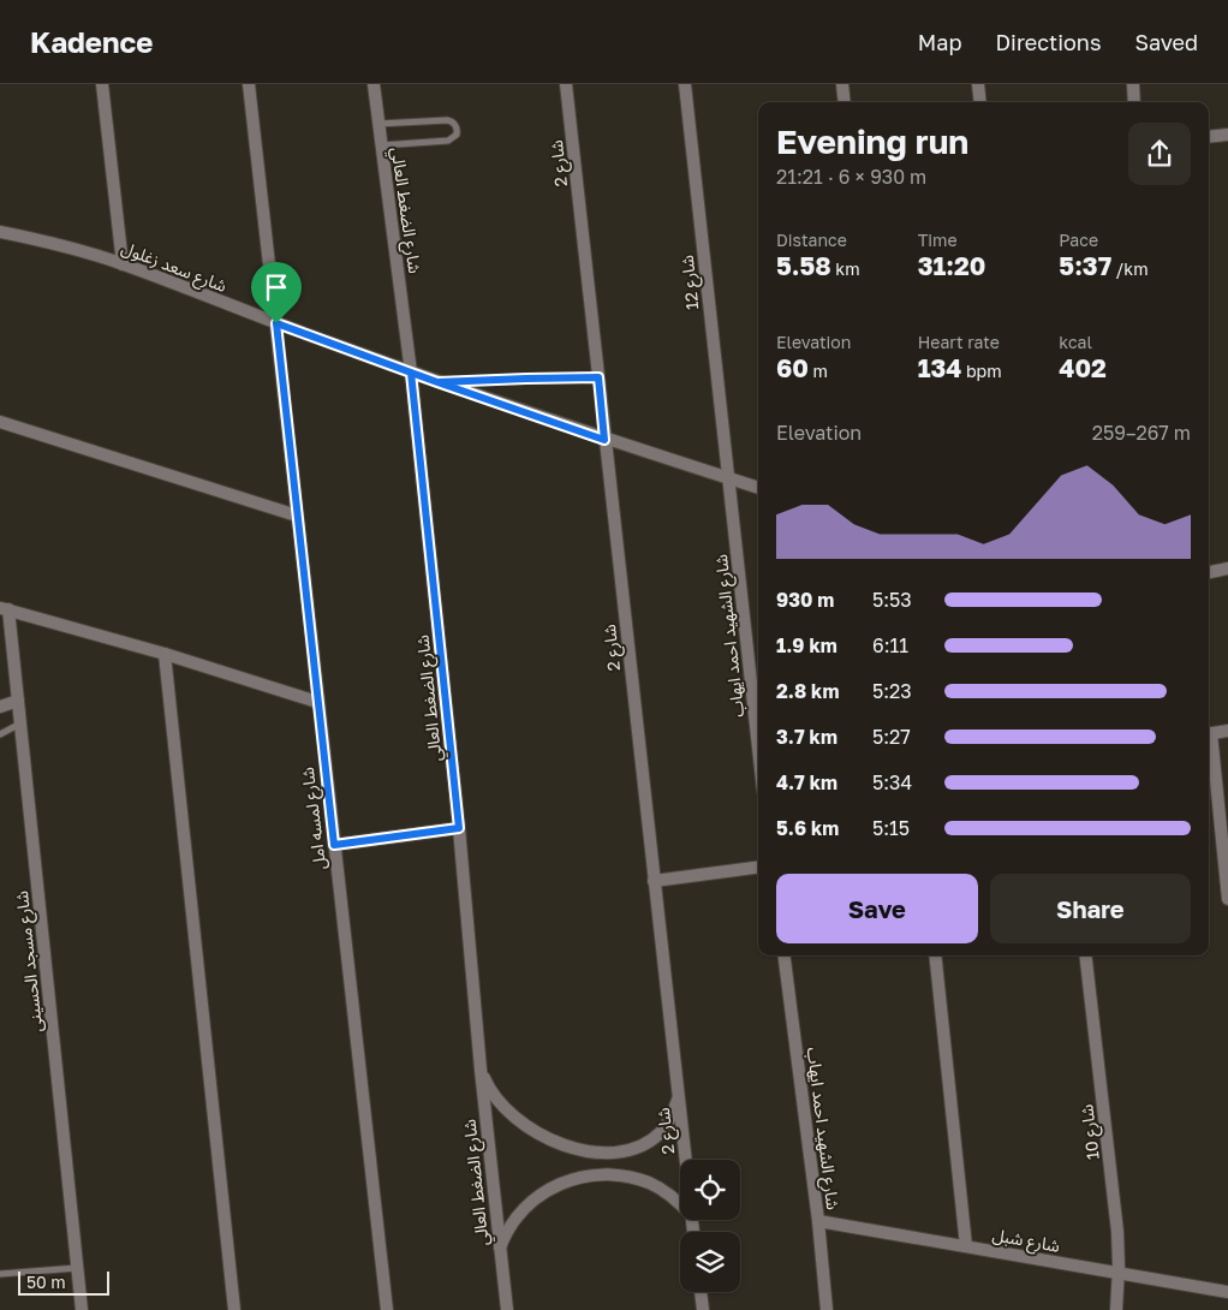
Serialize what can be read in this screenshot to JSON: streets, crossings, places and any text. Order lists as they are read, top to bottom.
{
  "streets": {
    "street": [
      "شارع 2",
      "شارع الضغط العالي",
      "شارع سعد زغلول",
      "شارع 12",
      "شارع الشهيد احمد ايهاب",
      "شارع لمسه امل",
      "شارع مسجد الحسينى",
      "شارع 10",
      "شارع شبل"
    ]
  },
  "crossings": [
    ["شارع 2", "شارع سعد زغلول"],
    ["شارع الضغط العالي", "شارع سعد زغلول"],
    ["شارع سعد زغلول", "شارع 12"],
    ["شارع سعد زغلول", "شارع الشهيد احمد ايهاب"],
    ["شارع سعد زغلول", "شارع لمسه امل"],
    ["شارع 12", "شارع الشهيد احمد ايهاب"],
    ["شارع الشهيد احمد ايهاب", "شارع شبل"],
    ["شارع 10", "شارع شبل"]
  ],
  "scale_bar": "50 m",
  "page": {
    "header": "Kadence",
    "nav": ["Map", "Directions", "Saved"],
    "heading": ["Evening run", "21:21 · 6 × 930 m"],
    "stats": [
      ["Distance", "5.58 km"],
      ["Time", "31:20"],
      ["Pace", "5:37 /km"],
      ["Elevation", "60 m"],
      ["Heart rate", "134 bpm"],
      ["kcal", "402"]
    ],
    "chart": ["Elevation", "259–267 m"],
    "list": [
      {
        "name": "930 m",
        "note": "5:53"
      },
      {
        "name": "1.9 km",
        "note": "6:11"
      },
      {
        "name": "2.8 km",
        "note": "5:23"
      },
      {
        "name": "3.7 km",
        "note": "5:27"
      },
      {
        "name": "4.7 km",
        "note": "5:34"
      },
      {
        "name": "5.6 km",
        "note": "5:15"
      }
    ],
    "buttons": ["Save", "Share"],
    "scale": "50 m"
  }
}
